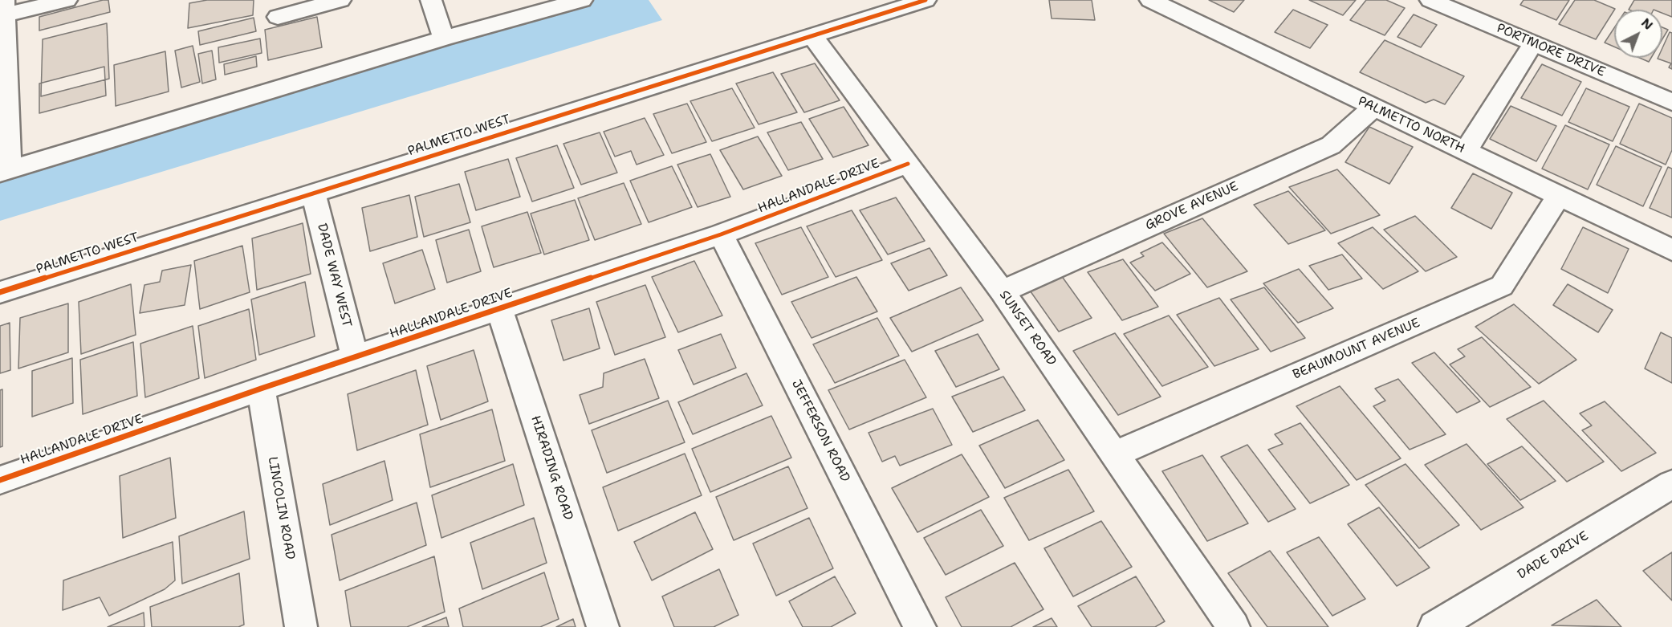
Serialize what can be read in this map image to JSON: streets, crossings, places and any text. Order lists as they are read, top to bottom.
{
  "streets": {
    "street": [
      "PORTMORE DRIVE",
      "PALMETTO NORTH",
      "PALMETTO WEST",
      "HALLANDALE DRIVE",
      "GROVE AVENUE",
      "DADE WAY WEST",
      "SUNSET ROAD",
      "BEAUMOUNT AVENUE",
      "JEFFERSON ROAD",
      "HIRADING ROAD",
      "LINCOLIN ROAD",
      "DADE DRIVE"
    ]
  },
  "crossings": [
    ["PALMETTO NORTH", "GROVE AVENUE"],
    ["PALMETTO NORTH", "BEAUMOUNT AVENUE"],
    ["PALMETTO WEST", "DADE WAY WEST"],
    ["PALMETTO WEST", "SUNSET ROAD"],
    ["HALLANDALE DRIVE", "DADE WAY WEST"],
    ["HALLANDALE DRIVE", "SUNSET ROAD"],
    ["HALLANDALE DRIVE", "JEFFERSON ROAD"],
    ["HALLANDALE DRIVE", "HIRADING ROAD"],
    ["HALLANDALE DRIVE", "LINCOLIN ROAD"],
    ["GROVE AVENUE", "SUNSET ROAD"],
    ["SUNSET ROAD", "BEAUMOUNT AVENUE"]
  ],
  "north": "top right"
}
